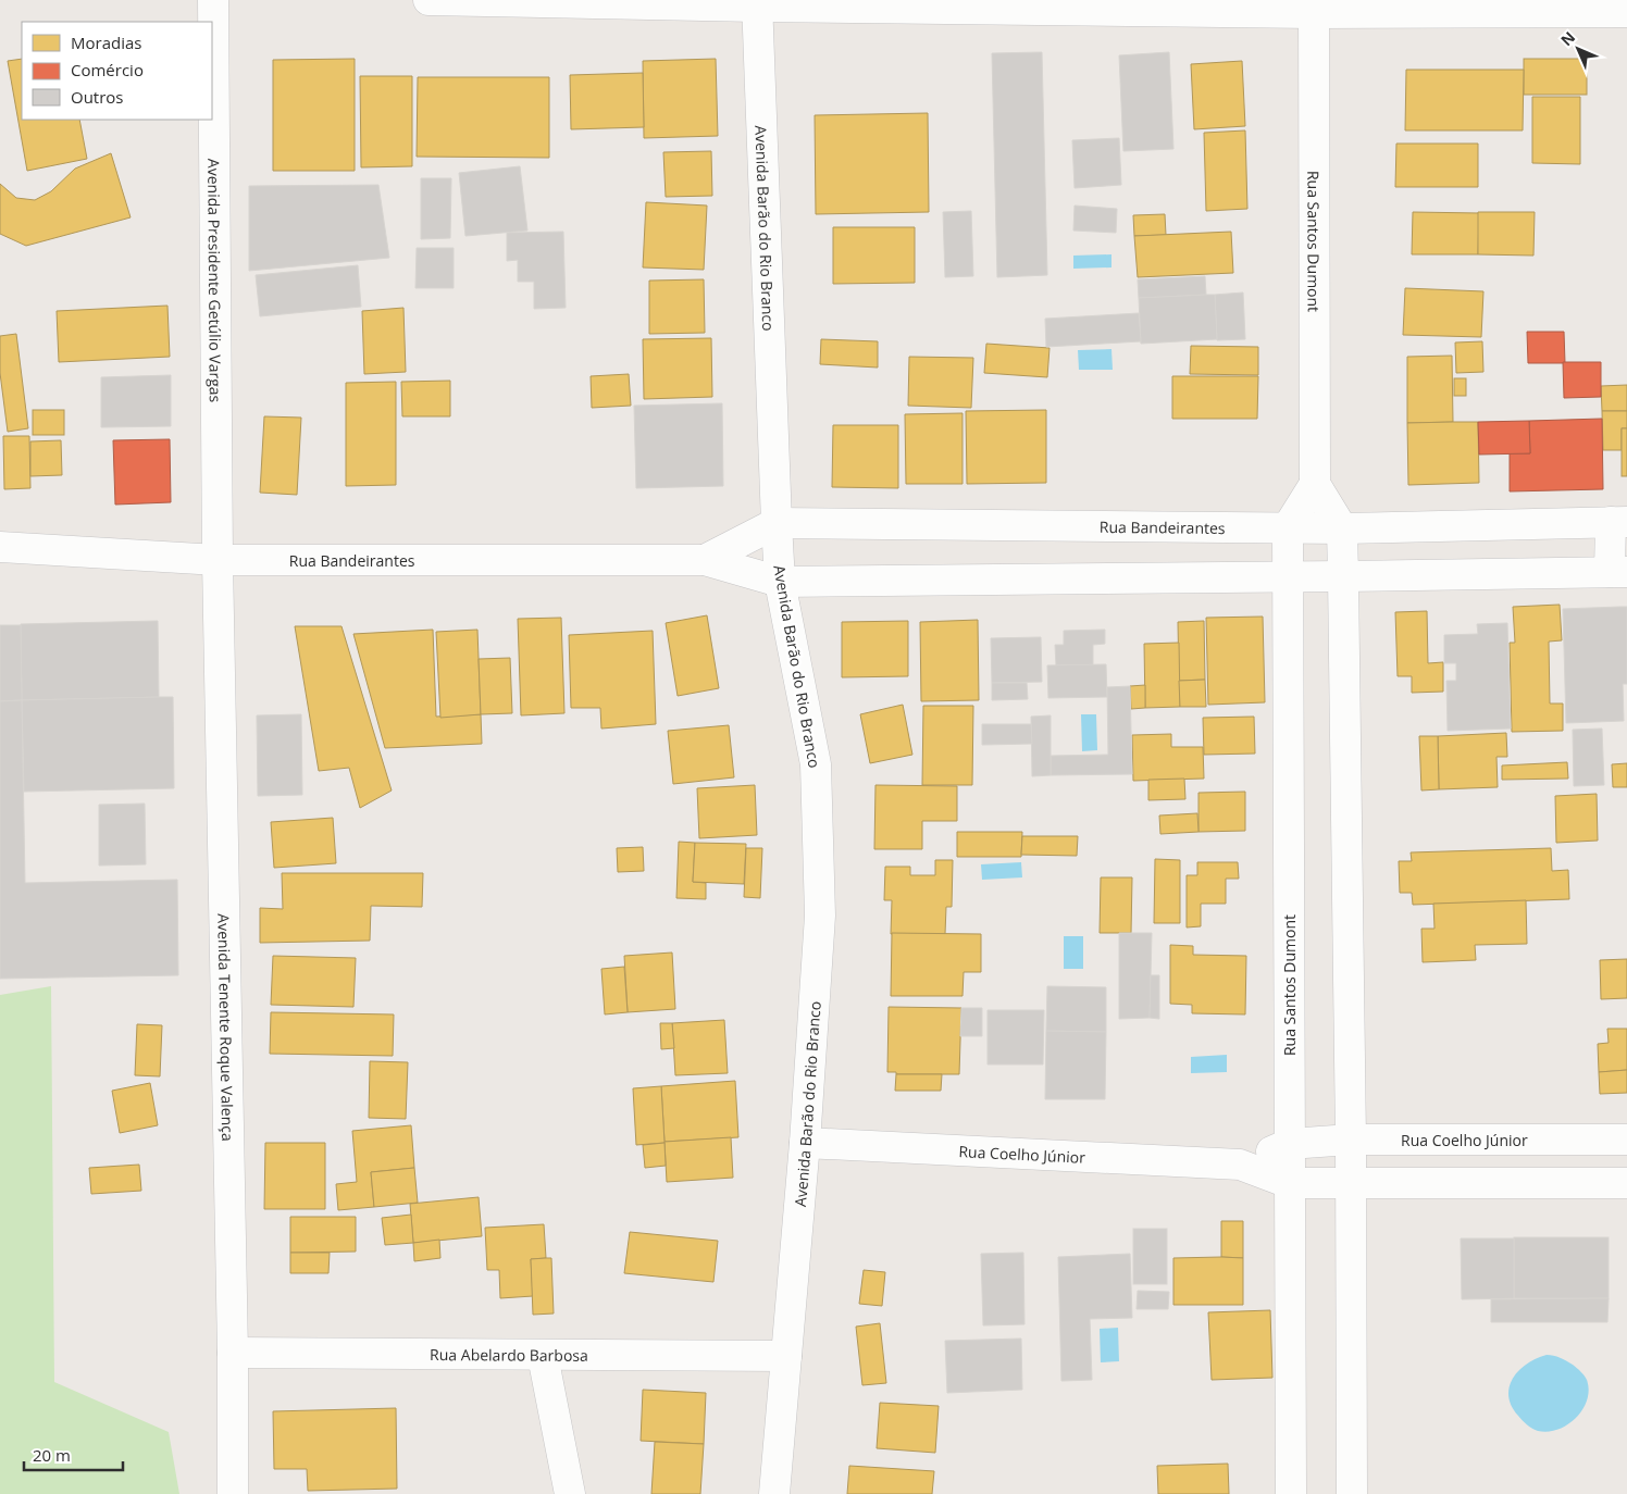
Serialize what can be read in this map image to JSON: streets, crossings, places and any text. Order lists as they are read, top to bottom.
{
  "streets": {
    "street": [
      "Avenida Barão do Rio Branco",
      "Rua Santos Dumont",
      "Avenida Presidente Getúlio Vargas",
      "Rua Bandeirantes",
      "Avenida Tenente Roque Valença",
      "Rua Coelho Júnior",
      "Rua Abelardo Barbosa"
    ]
  },
  "crossings": [
    ["Avenida Barão do Rio Branco", "Rua Bandeirantes"],
    ["Avenida Barão do Rio Branco", "Rua Coelho Júnior"],
    ["Avenida Barão do Rio Branco", "Rua Abelardo Barbosa"],
    ["Rua Santos Dumont", "Rua Bandeirantes"],
    ["Rua Santos Dumont", "Rua Coelho Júnior"],
    ["Avenida Presidente Getúlio Vargas", "Rua Bandeirantes"],
    ["Avenida Presidente Getúlio Vargas", "Avenida Tenente Roque Valença"],
    ["Rua Bandeirantes", "Avenida Tenente Roque Valença"],
    ["Avenida Tenente Roque Valença", "Rua Abelardo Barbosa"]
  ],
  "legend": ["Moradias", "Comércio", "Outros"],
  "scale_bar": "20 m",
  "north": "top left"
}
